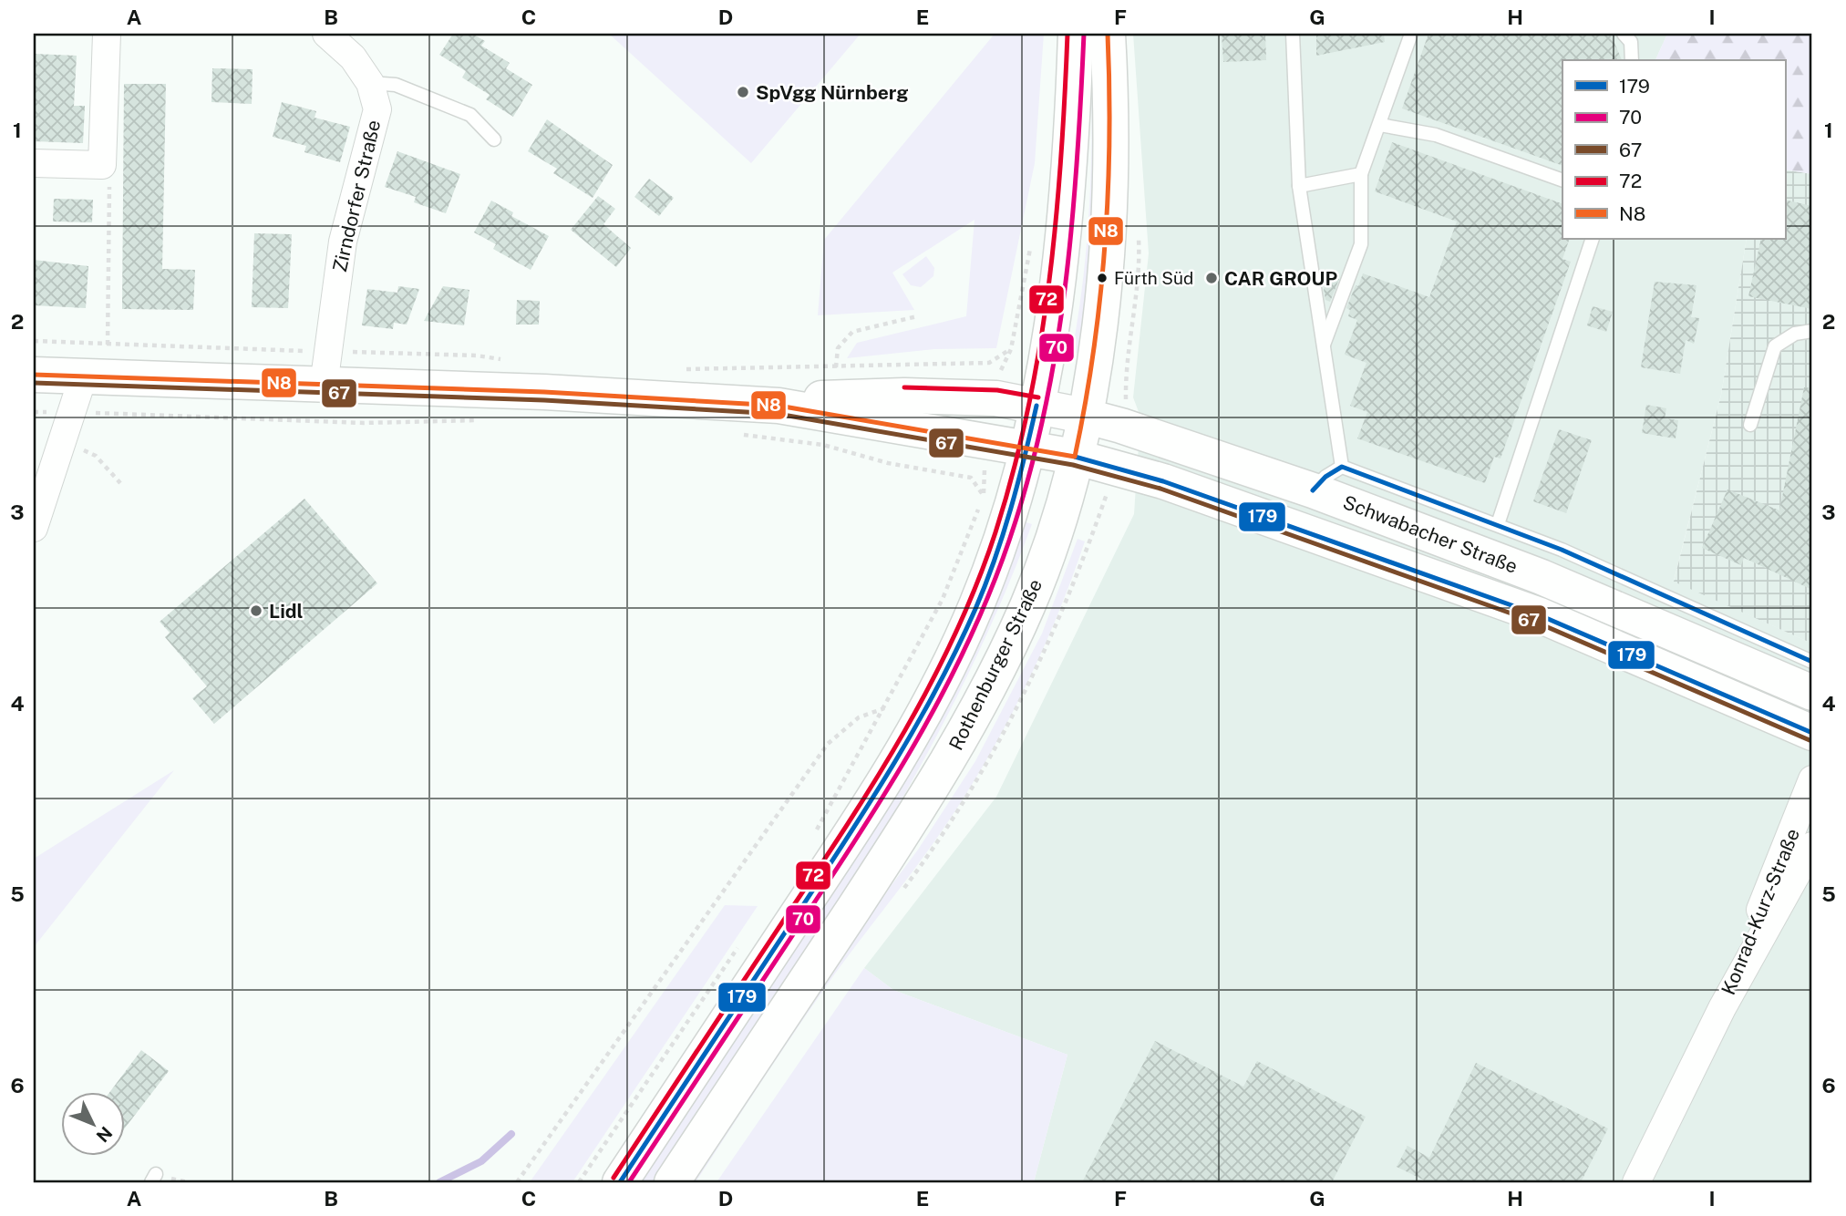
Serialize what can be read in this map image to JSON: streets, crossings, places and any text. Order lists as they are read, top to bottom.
{
  "streets": {
    "main road": ["Schwabacher Straße", "Rothenburger Straße"],
    "street": ["Zirndorfer Straße", "Konrad-Kurz-Straße"]
  },
  "crossings": [
    ["Schwabacher Straße", "Rothenburger Straße"]
  ],
  "places": [
    "SpVgg Nürnberg",
    "Fürth Süd",
    "CAR GROUP",
    "Lidl"
  ],
  "lines": [
    "transit line 70",
    "transit line 72",
    "transit line N8",
    "transit line 67",
    "transit line 179"
  ],
  "legend": [
    "179",
    "70",
    "67",
    "72",
    "N8"
  ],
  "north": "bottom right",
  "grid": {
    "columns": [
      "A",
      "B",
      "C",
      "D",
      "E",
      "F",
      "G",
      "H",
      "I"
    ],
    "rows": [
      "1",
      "2",
      "3",
      "4",
      "5",
      "6"
    ]
  }
}
